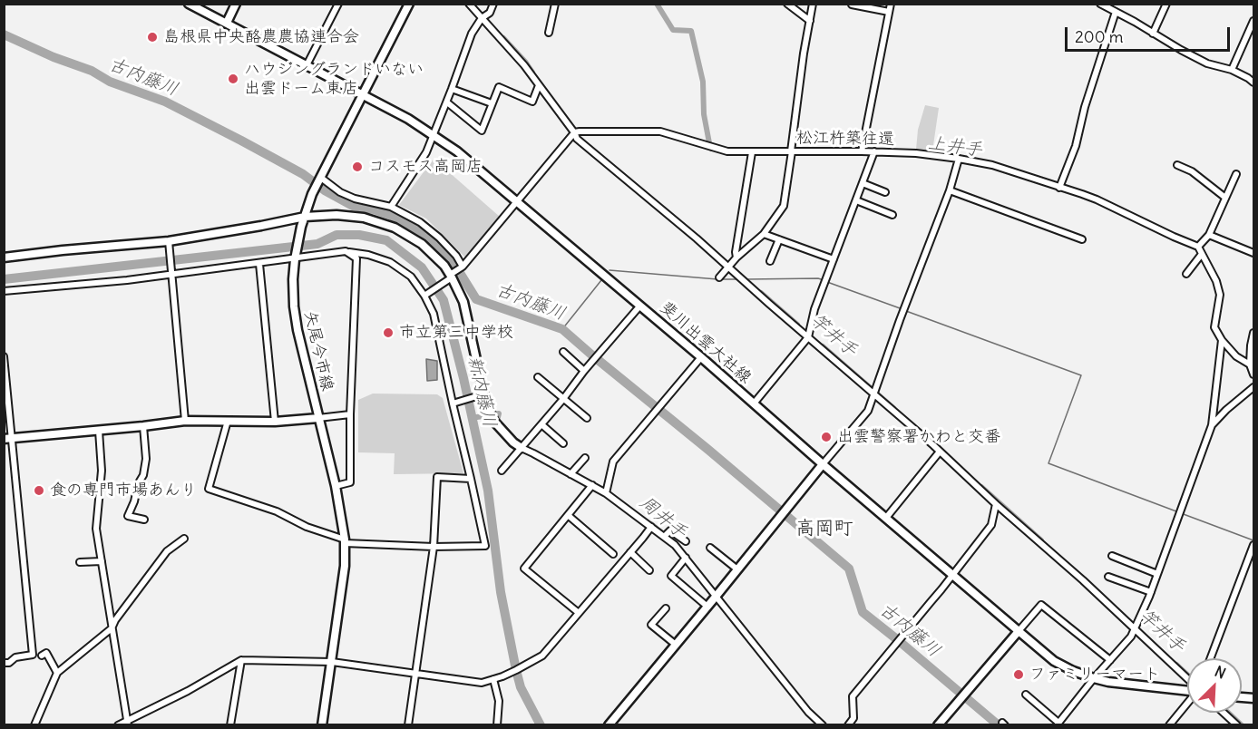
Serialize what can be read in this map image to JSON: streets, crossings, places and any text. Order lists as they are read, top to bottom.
{
  "streets": {
    "main road": ["斐川出雲大社線", "矢尾今市線"],
    "street": ["松江杵築往還"]
  },
  "crossings": [
    ["斐川出雲大社線", "矢尾今市線"]
  ],
  "districts": ["高岡町"],
  "water": [
    "古内藤川",
    "上井手",
    "竿井手",
    "新内藤川",
    "周井手"
  ],
  "places": [
    "島根県中央酪農農協連合会",
    "ハウジングランドいない 出雲ドーム東店",
    "コスモス高岡店",
    "市立第三中学校",
    "出雲警察署かわと交番",
    "食の専門市場あんり",
    "ファミリーマート"
  ],
  "scale_bar": "200 m",
  "north": "top right"
}
